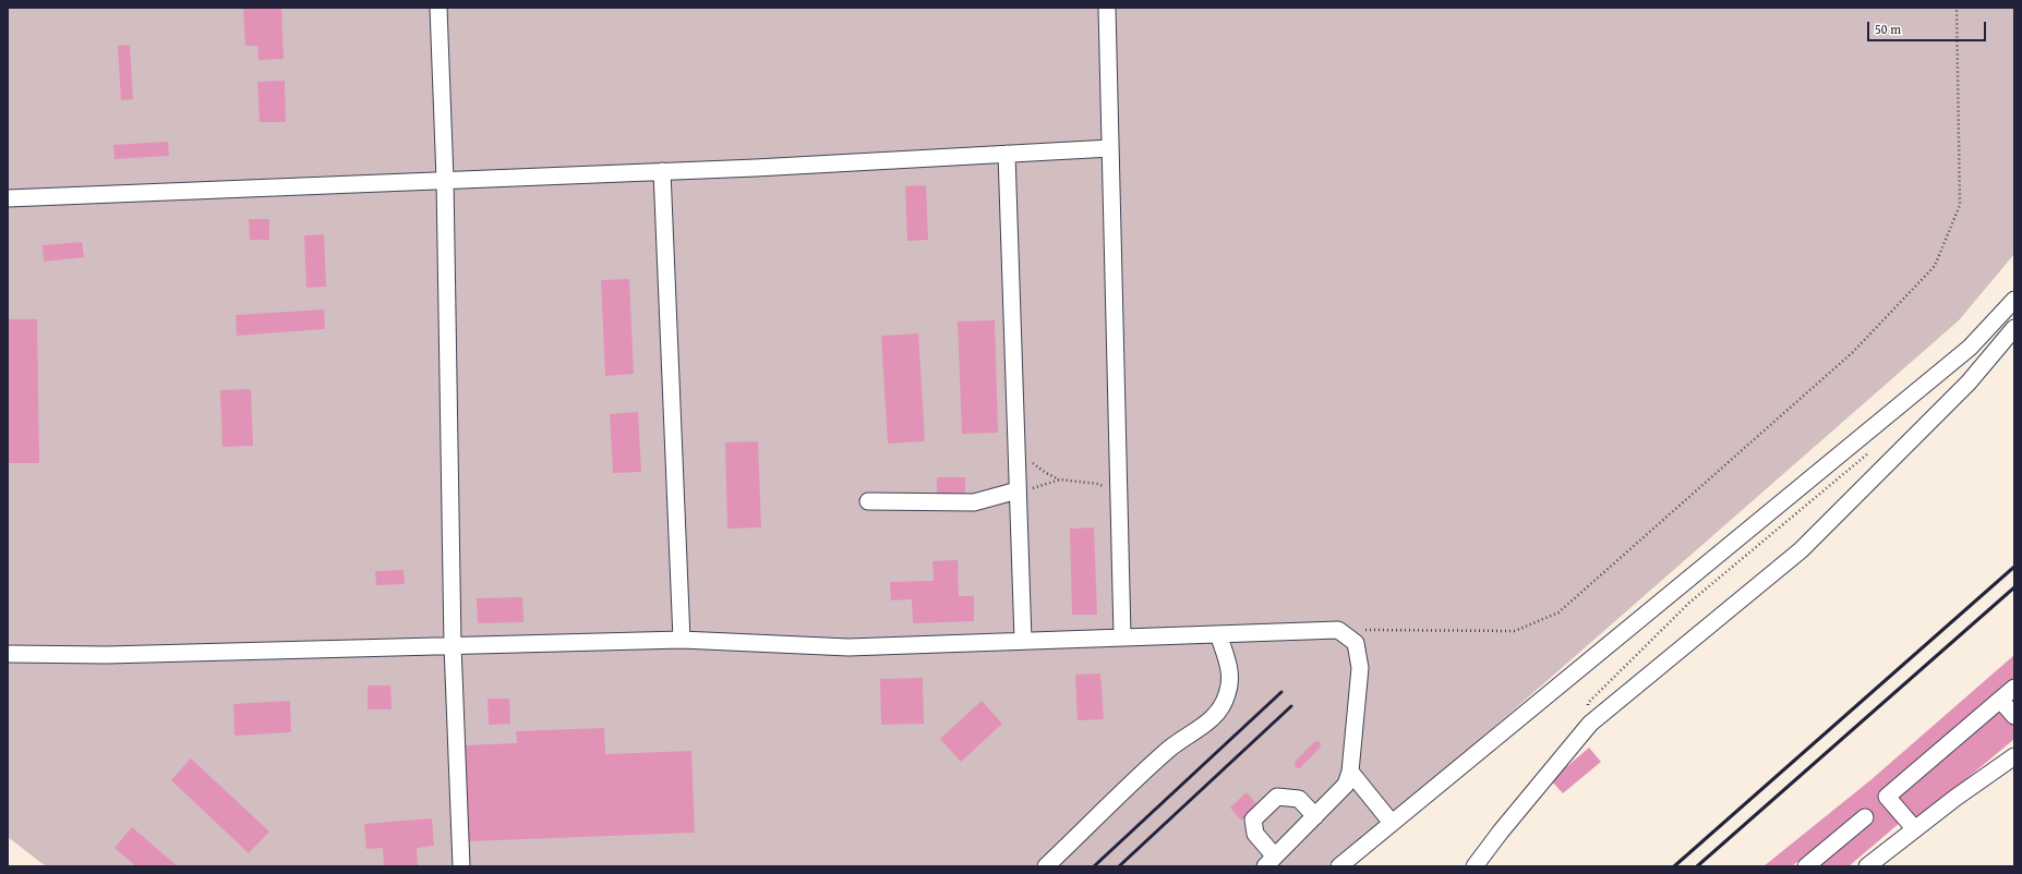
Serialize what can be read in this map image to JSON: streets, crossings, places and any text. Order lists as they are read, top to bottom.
{
  "scale_bar": "50 m"
}
